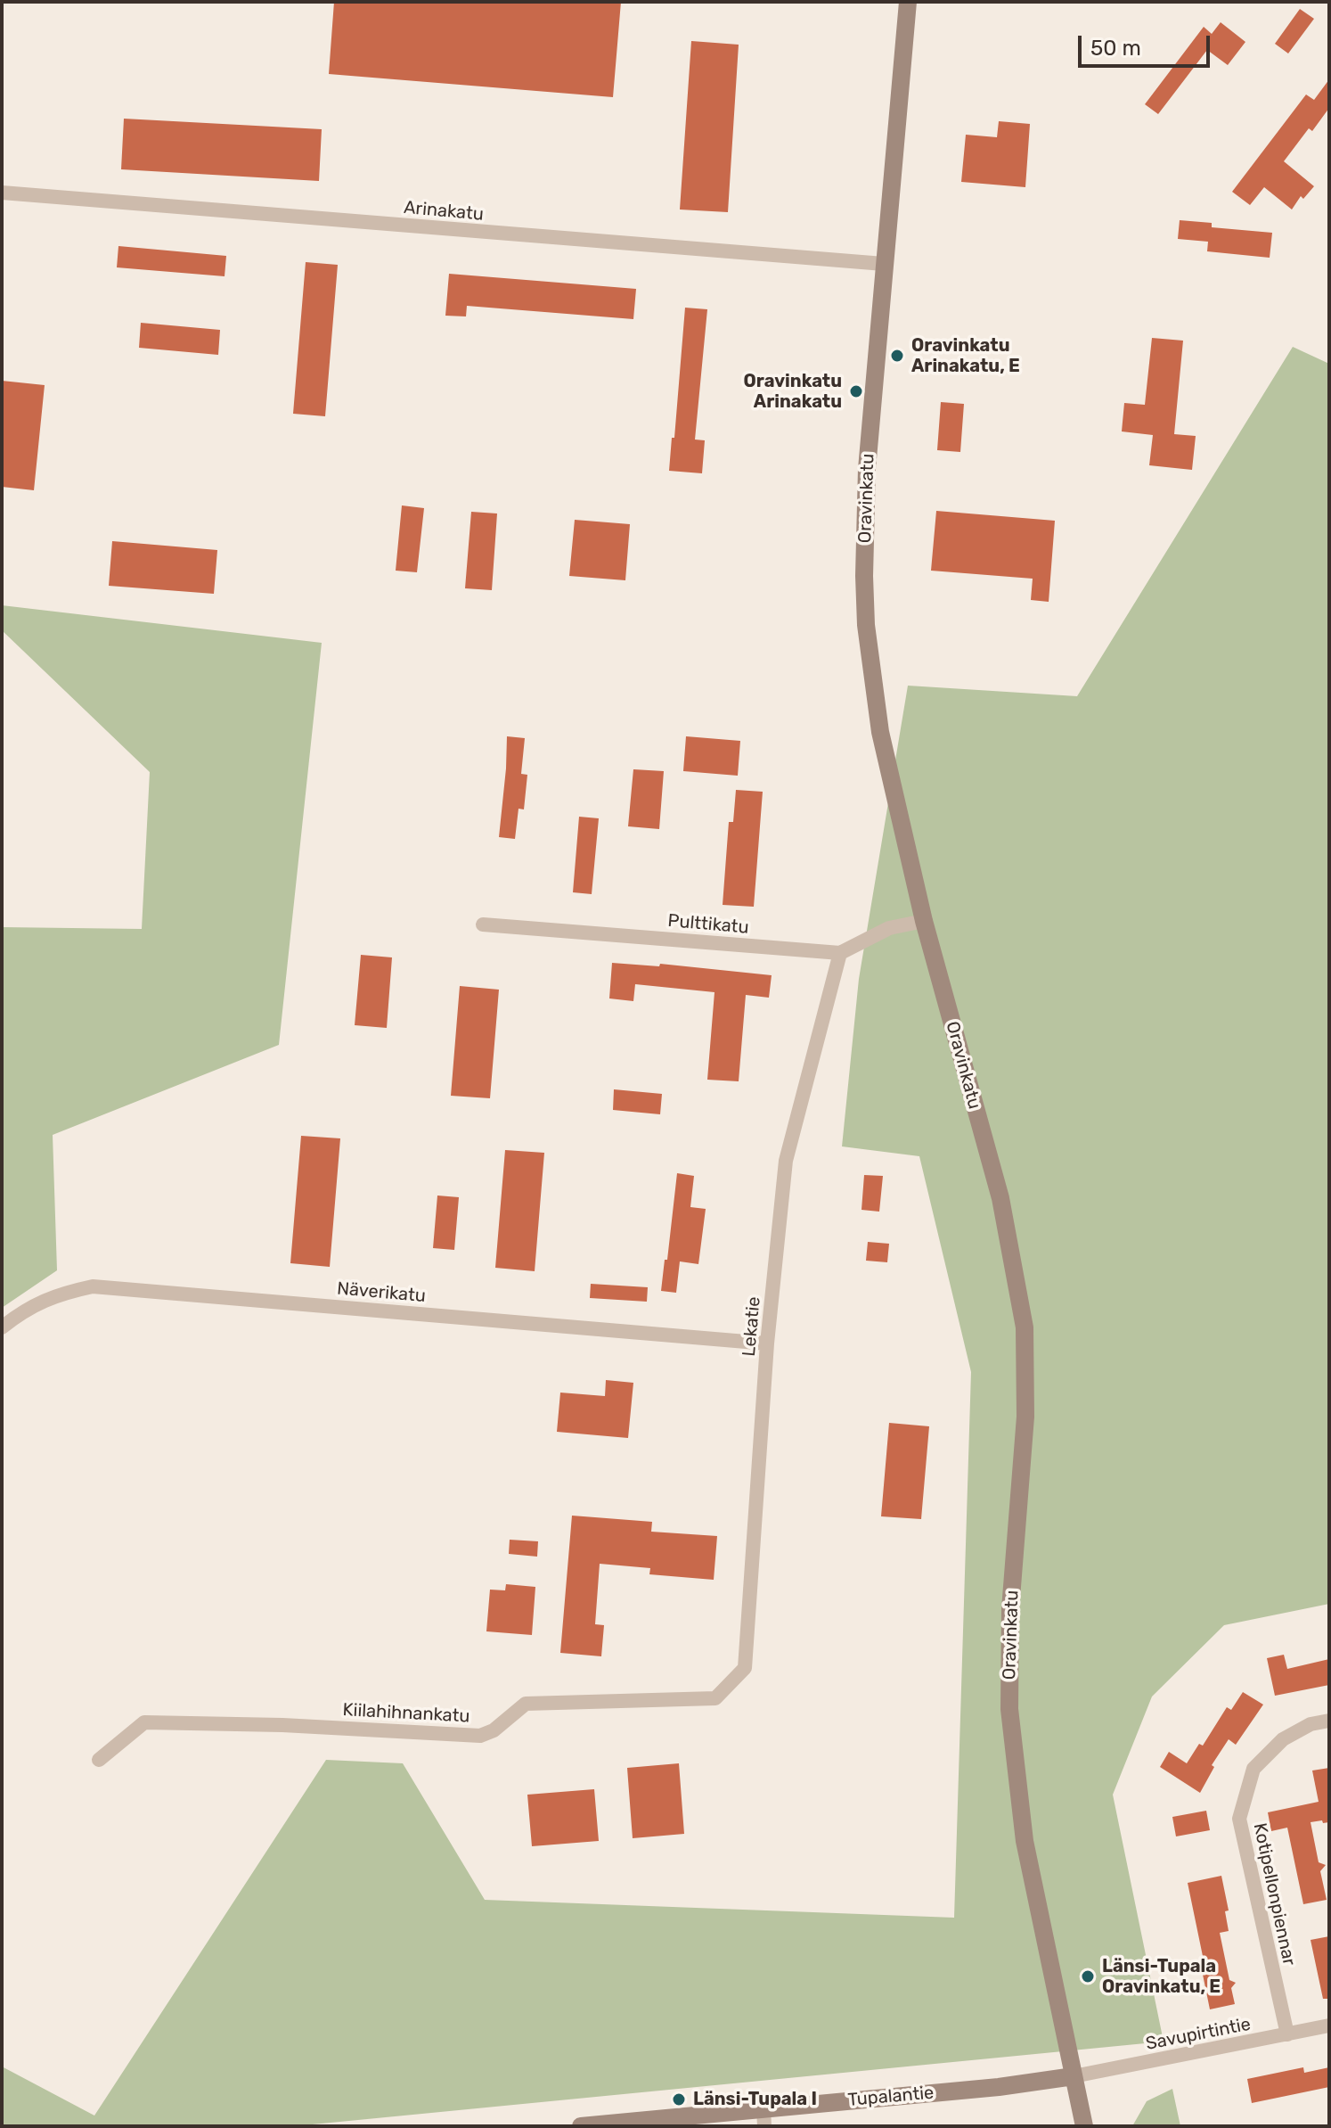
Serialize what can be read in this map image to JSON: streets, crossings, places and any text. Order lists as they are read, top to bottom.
{
  "streets": {
    "street": [
      "Arinakatu",
      "Oravinkatu",
      "Pulttikatu",
      "Näverikatu",
      "Lekatie",
      "Kiilahihnankatu",
      "Kotipellonpiennar",
      "Savupirtintie",
      "Tupalantie"
    ]
  },
  "crossings": [
    ["Arinakatu", "Oravinkatu"],
    ["Oravinkatu", "Savupirtintie"],
    ["Oravinkatu", "Tupalantie"],
    ["Pulttikatu", "Lekatie"],
    ["Näverikatu", "Lekatie"],
    ["Lekatie", "Kiilahihnankatu"],
    ["Kotipellonpiennar", "Savupirtintie"],
    ["Savupirtintie", "Tupalantie"]
  ],
  "places": [
    "Oravinkatu Arinakatu, E",
    "Oravinkatu Arinakatu",
    "Länsi-Tupala Oravinkatu, E",
    "Länsi-Tupala I"
  ],
  "scale_bar": "50 m"
}
